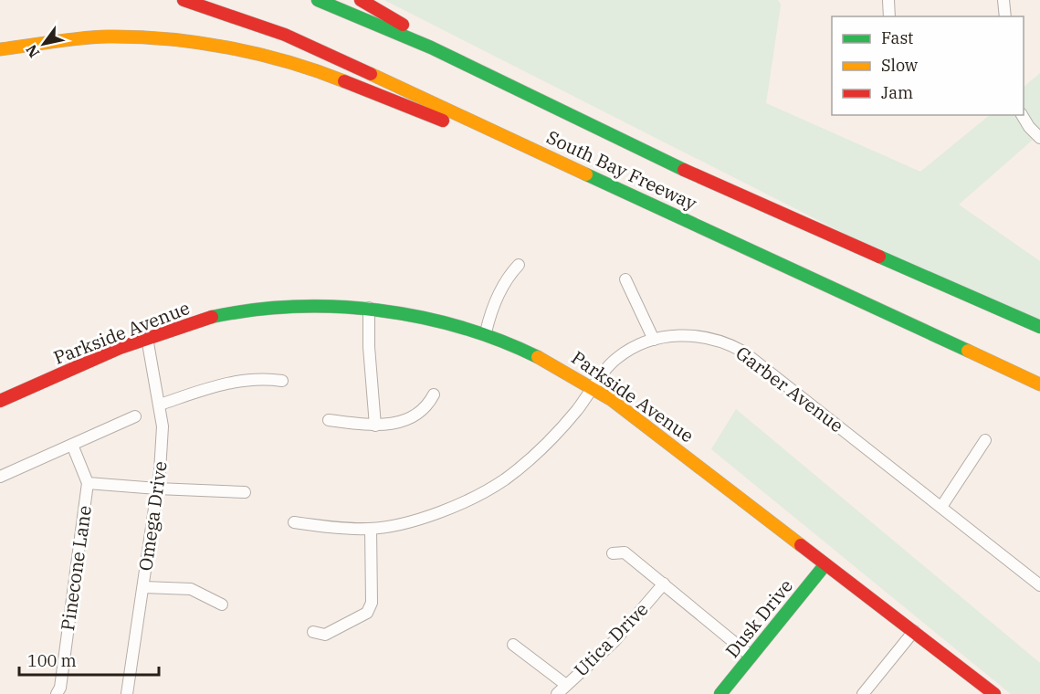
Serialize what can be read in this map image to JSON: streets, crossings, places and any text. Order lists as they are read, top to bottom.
{
  "streets": {
    "main road": ["South Bay Freeway", "Parkside Avenue", "Dusk Drive"],
    "street": [
      "Garber Avenue",
      "Omega Drive",
      "Pinecone Lane",
      "Utica Drive"
    ]
  },
  "crossings": [
    ["Parkside Avenue", "Garber Avenue"],
    ["Parkside Avenue", "Omega Drive"],
    ["Parkside Avenue", "Dusk Drive"]
  ],
  "legend": ["Fast", "Slow", "Jam"],
  "scale_bar": "100 m",
  "north": "bottom left"
}
